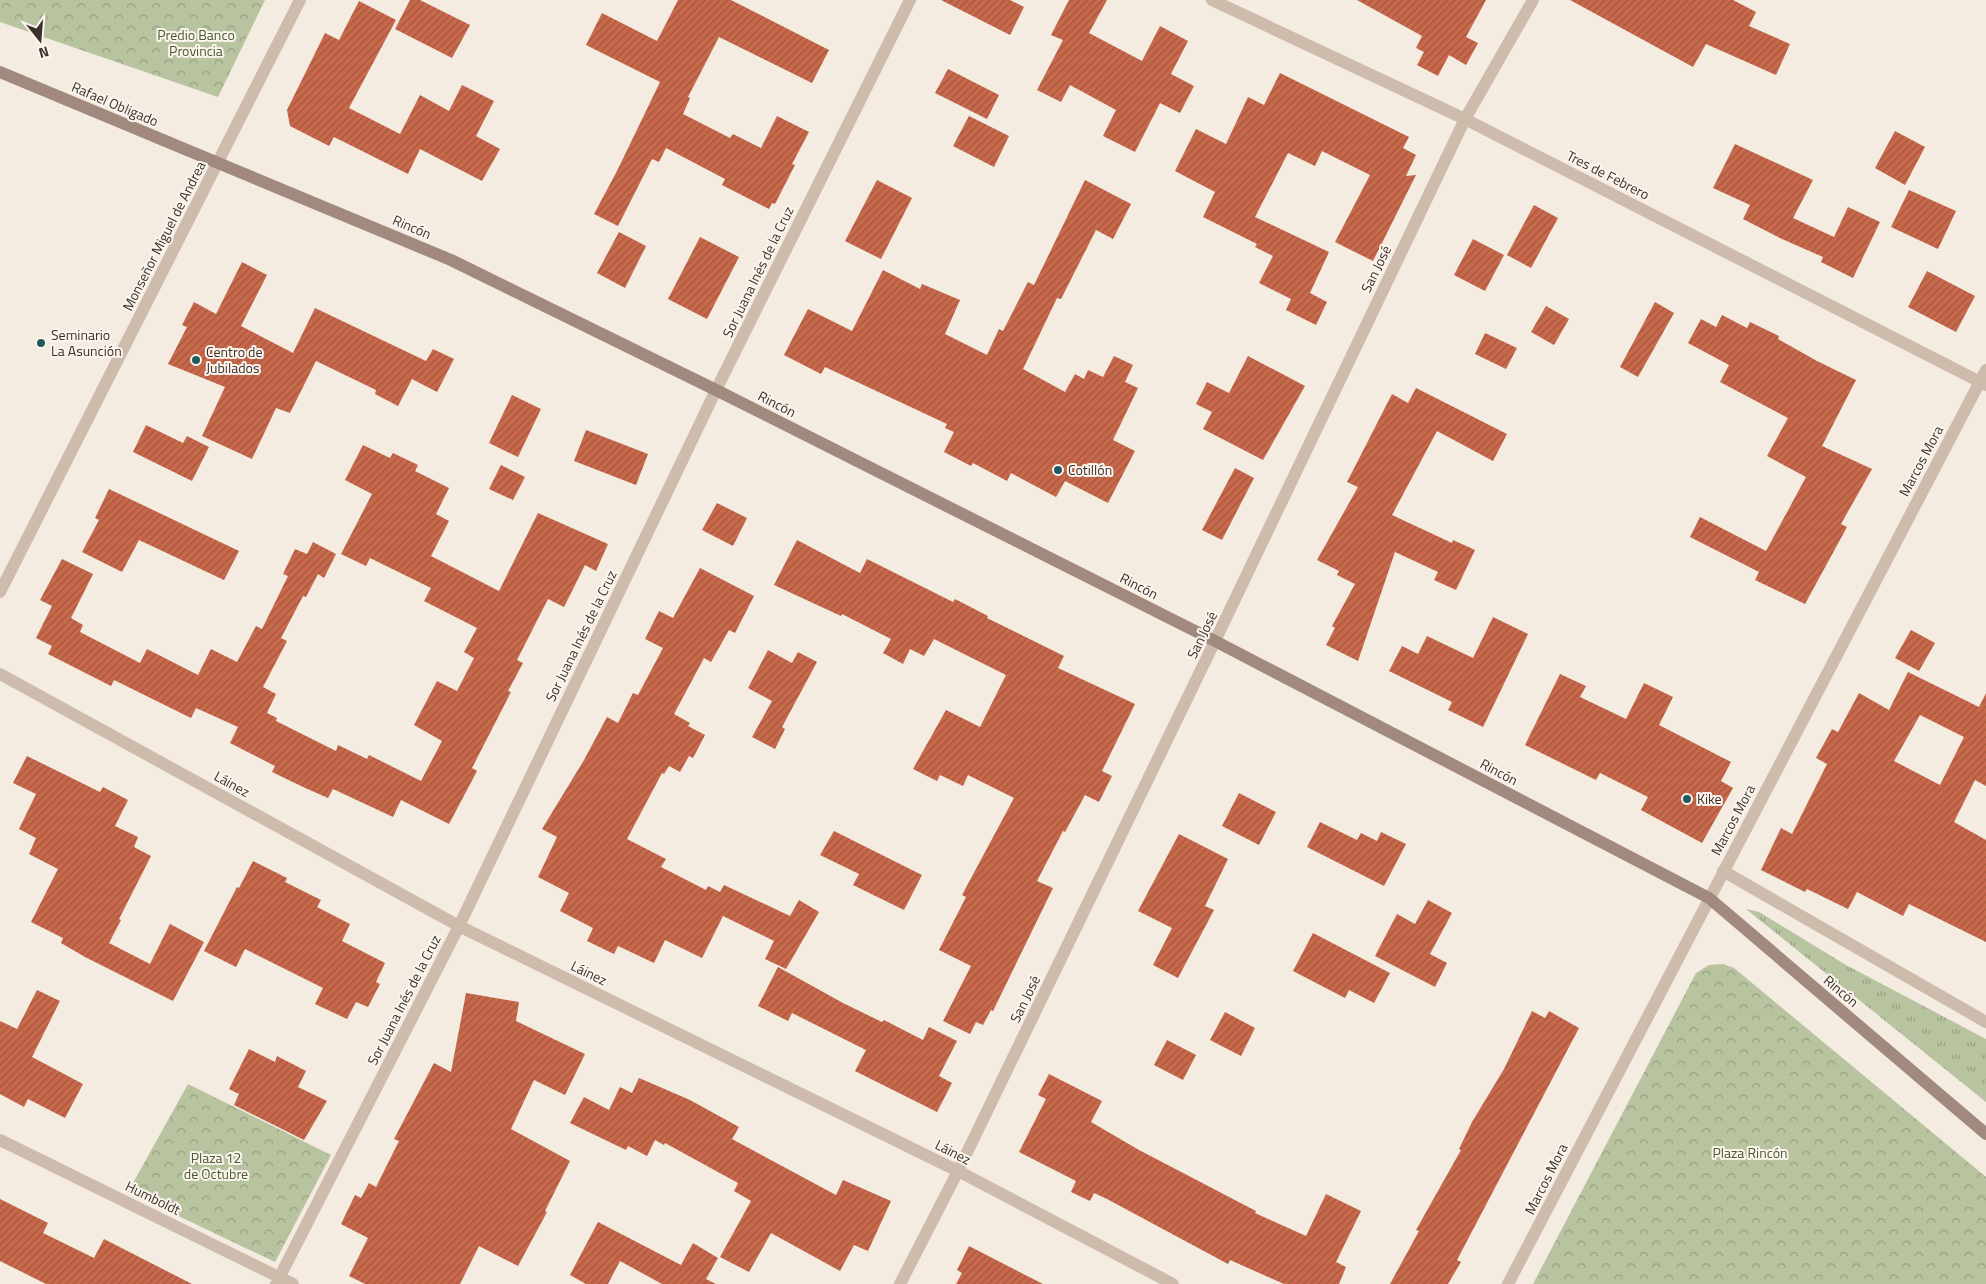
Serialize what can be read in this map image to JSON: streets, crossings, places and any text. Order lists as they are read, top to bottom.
{
  "streets": {
    "street": [
      "Rafael Obligado",
      "Tres de Febrero",
      "Rincón",
      "Monseñor Miguel de Andrea",
      "San José",
      "Sor Juana Inés de la Cruz",
      "Marcos Mora",
      "Láinez",
      "Humboldt"
    ]
  },
  "crossings": [
    ["Rafael Obligado", "Rincón"],
    ["Rafael Obligado", "Monseñor Miguel de Andrea"],
    ["Tres de Febrero", "San José"],
    ["Tres de Febrero", "Marcos Mora"],
    ["Rincón", "Monseñor Miguel de Andrea"],
    ["Rincón", "San José"],
    ["Rincón", "Sor Juana Inés de la Cruz"],
    ["Rincón", "Marcos Mora"],
    ["San José", "Láinez"],
    ["Sor Juana Inés de la Cruz", "Láinez"],
    ["Sor Juana Inés de la Cruz", "Humboldt"]
  ],
  "parks": ["Predio Banco Provincia", "Plaza Rincón", "Plaza 12 de Octubre"],
  "places": [
    "Seminario La Asunción",
    "Centro de Jubilados",
    "Cotillón",
    "Kike"
  ],
  "north": "bottom"
}
